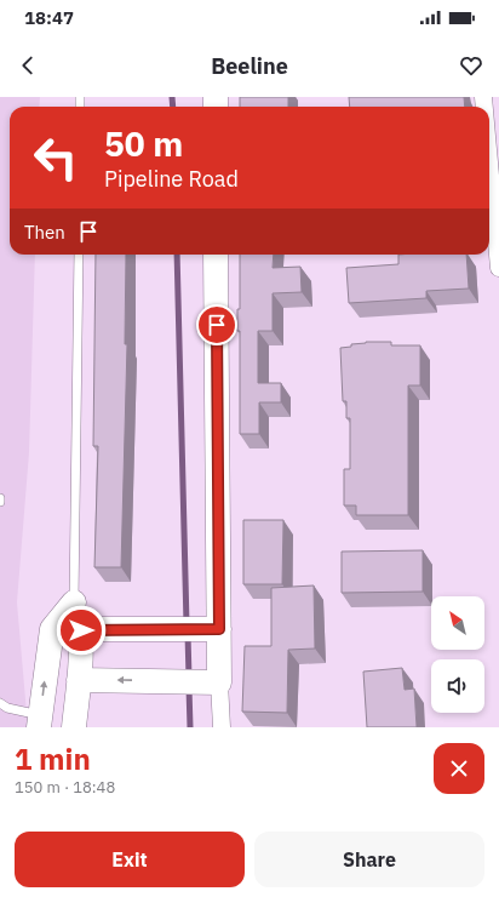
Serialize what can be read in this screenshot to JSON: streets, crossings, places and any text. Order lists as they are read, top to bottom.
{
  "north": "top left",
  "page": {
    "status": "18:47",
    "header": "Beeline",
    "turn": ["50 m", "Pipeline Road"],
    "then": "Then",
    "heading": ["1 min", "150 m · 18:48"],
    "buttons": ["Exit", "Share"]
  }
}
